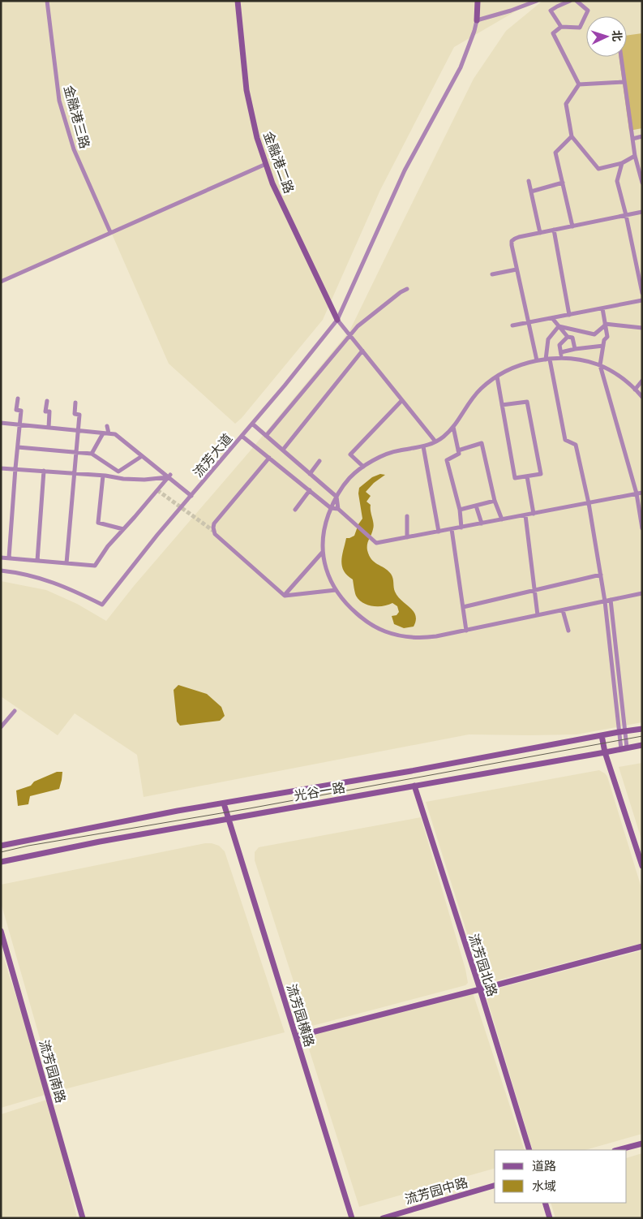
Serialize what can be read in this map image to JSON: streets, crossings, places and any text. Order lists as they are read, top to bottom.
{
  "streets": {
    "street": [
      "金融港三路",
      "金融港二路",
      "流芳大道",
      "光谷一路",
      "流芳园北路",
      "流芳园横路",
      "流芳园南路",
      "流芳园中路"
    ]
  },
  "crossings": [
    ["金融港二路", "流芳大道"],
    ["光谷一路", "流芳园北路"],
    ["光谷一路", "流芳园横路"]
  ],
  "legend": ["道路", "水域"],
  "north": "right"
}
